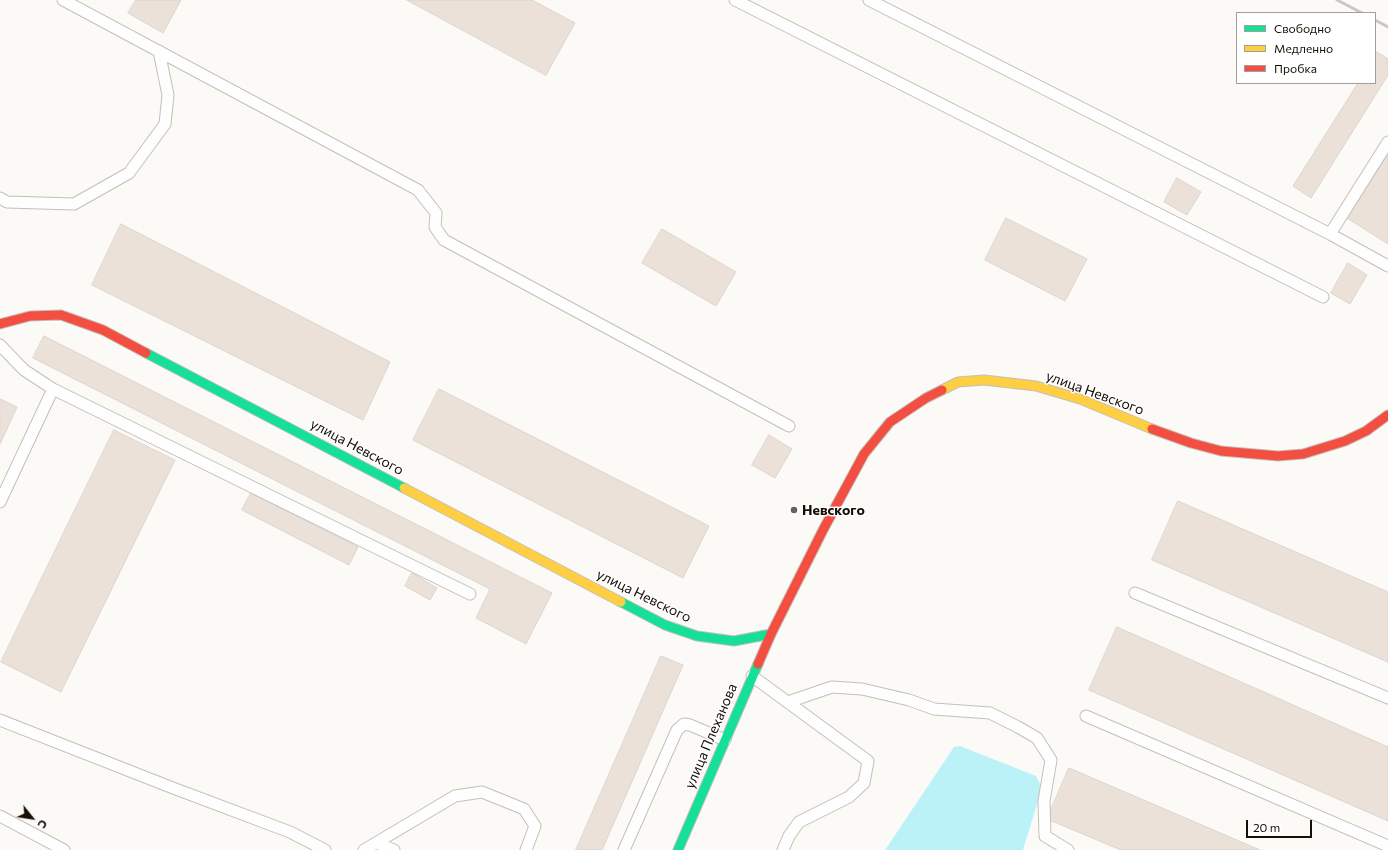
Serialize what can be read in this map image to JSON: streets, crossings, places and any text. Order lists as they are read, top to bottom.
{
  "streets": {
    "main road": ["улица Невского", "улица Плеханова"]
  },
  "crossings": [
    ["улица Невского", "улица Плеханова"]
  ],
  "places": ["Невского"],
  "legend": ["Свободно", "Медленно", "Пробка"],
  "scale_bar": "20 m",
  "north": "bottom right"
}
